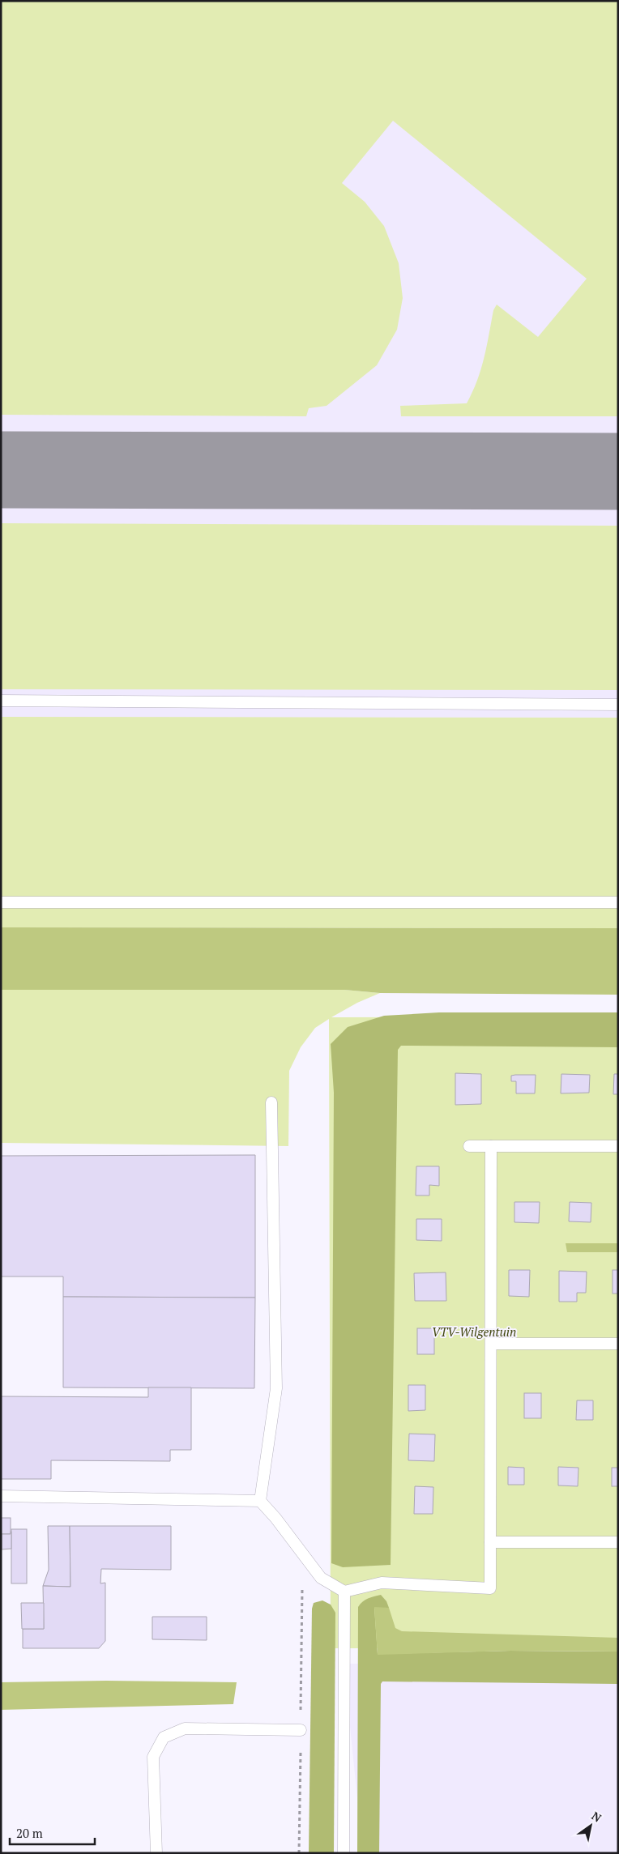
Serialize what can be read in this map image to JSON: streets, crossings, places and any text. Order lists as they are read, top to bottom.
{
  "parks": ["VTV-Wilgentuin"],
  "scale_bar": "20 m",
  "north": "top right"
}
